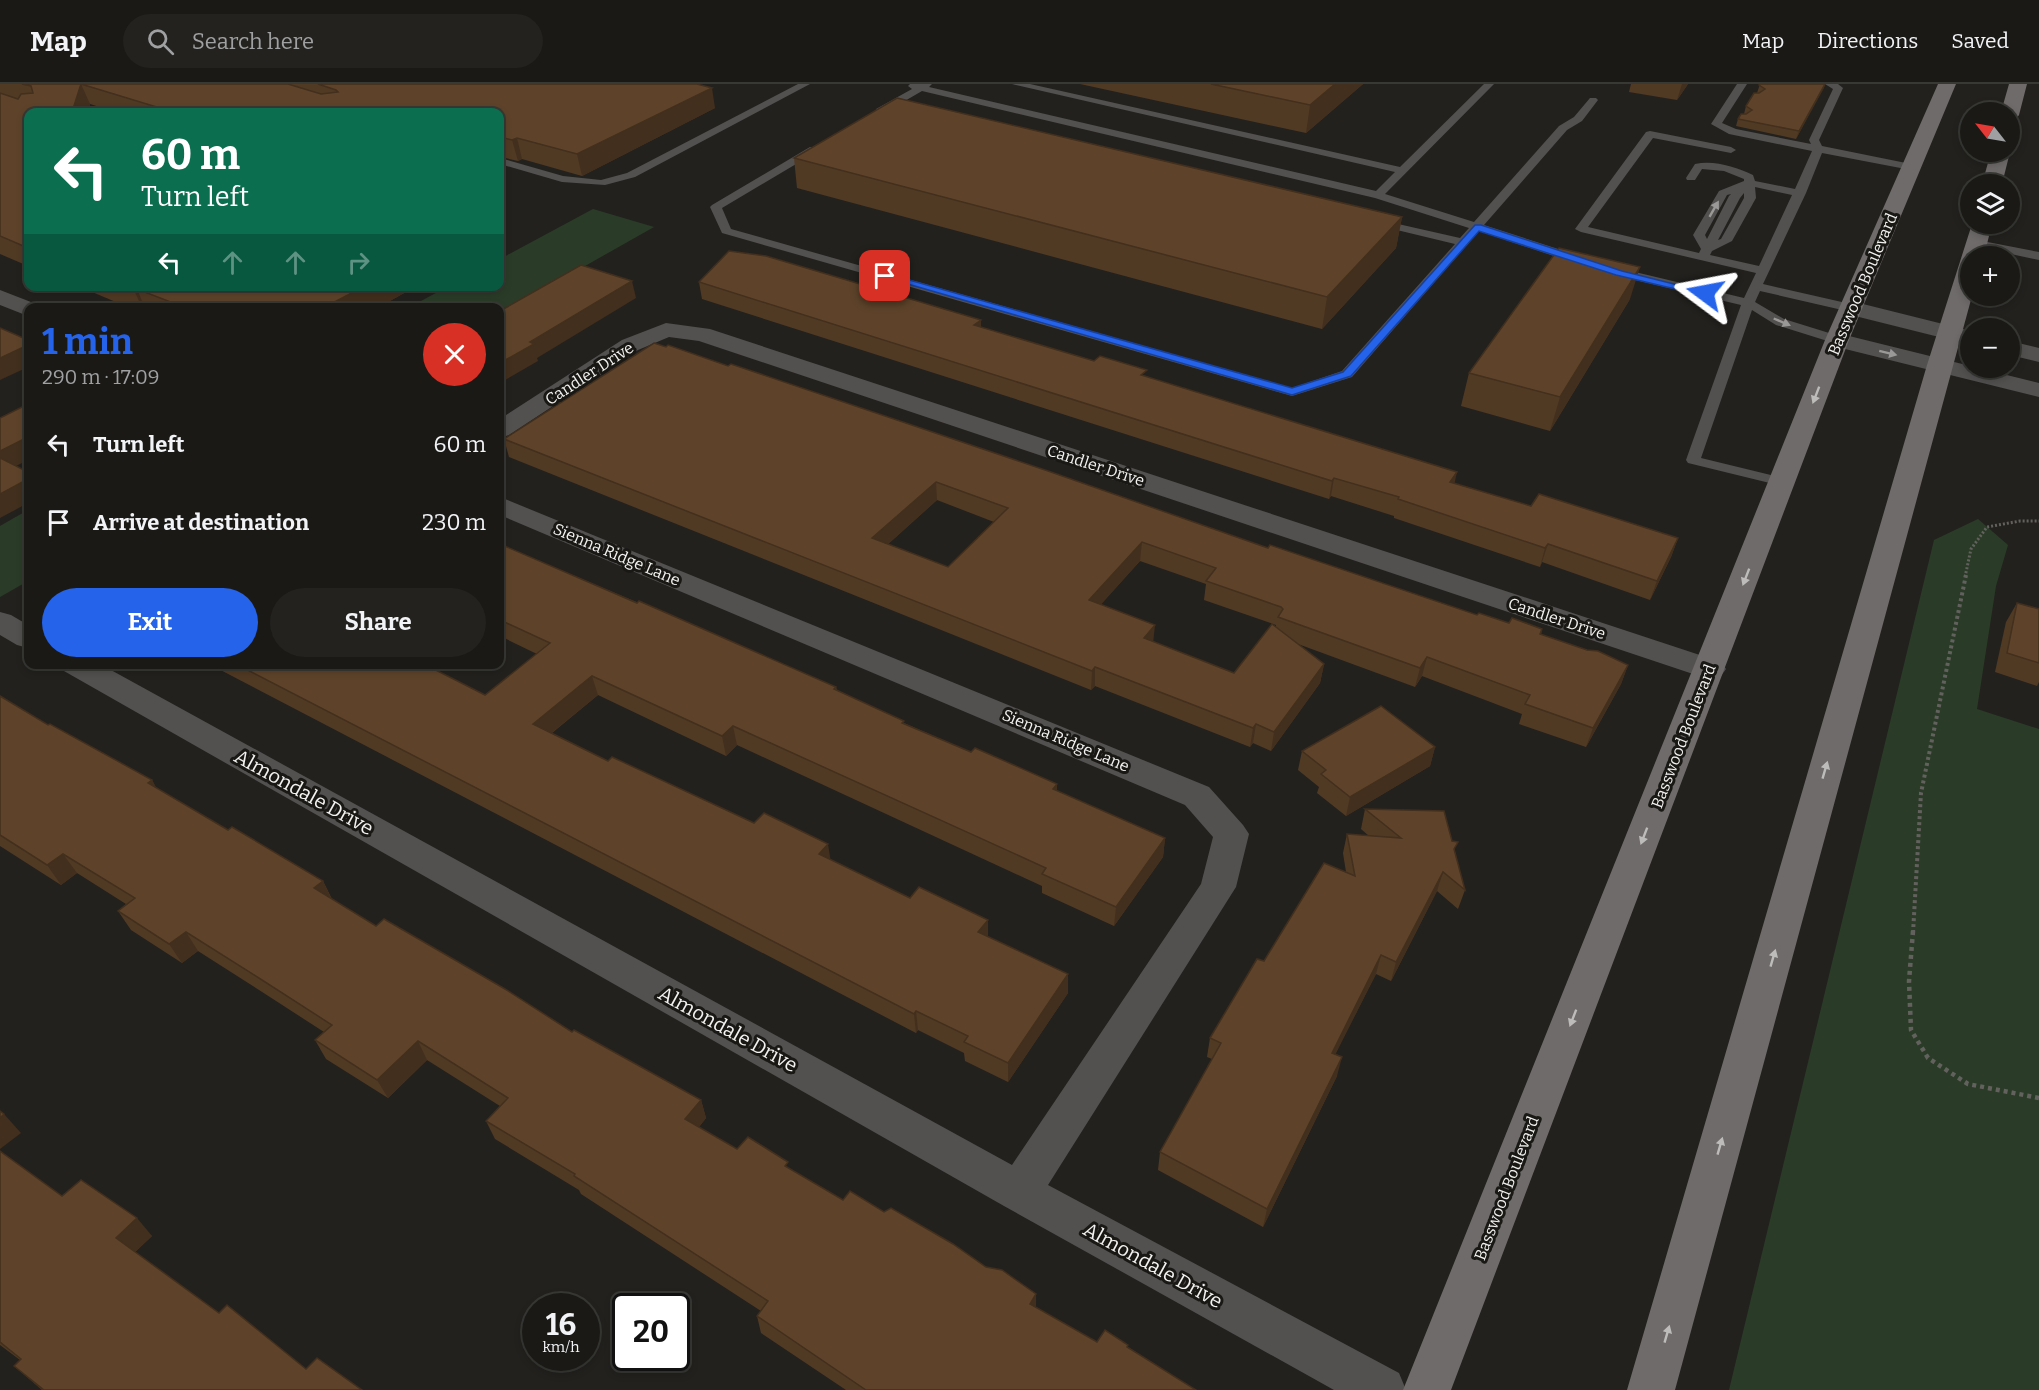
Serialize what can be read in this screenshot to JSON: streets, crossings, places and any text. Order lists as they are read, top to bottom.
{
  "streets": {
    "main road": ["Basswood Boulevard"],
    "street": ["Candler Drive", "Sienna Ridge Lane", "Almondale Drive"]
  },
  "crossings": [
    ["Basswood Boulevard", "Candler Drive"],
    ["Sienna Ridge Lane", "Almondale Drive"]
  ],
  "north": "top left",
  "page": {
    "header": "Map",
    "search": "Search here",
    "nav": ["Map", "Directions", "Saved"],
    "map_buttons": ["+", "−"],
    "turn": ["60 m", "Turn left"],
    "heading": ["1 min", "290 m · 17:09"],
    "list": [
      {
        "name": "Turn left",
        "value": "60 m"
      },
      {
        "name": "Arrive at destination",
        "value": "230 m"
      }
    ],
    "buttons": ["Exit", "Share"],
    "speed": "16 km/h",
    "limit": "20"
  }
}
